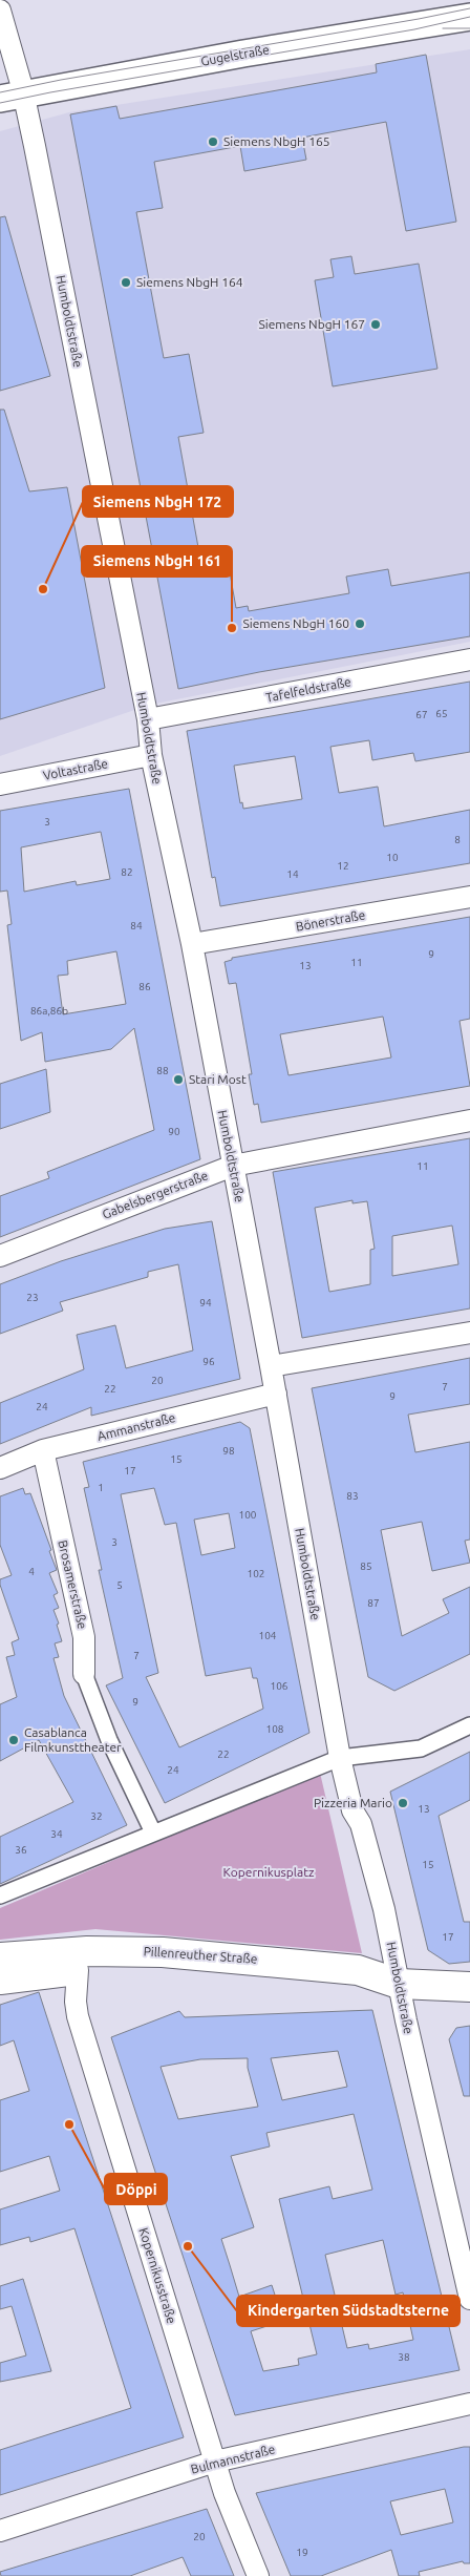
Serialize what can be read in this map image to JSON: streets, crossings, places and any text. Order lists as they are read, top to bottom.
{
  "streets": {
    "main road": ["Pillenreuther Straße"],
    "street": [
      "Gugelstraße",
      "Humboldtstraße",
      "Tafelfeldstraße",
      "Voltastraße",
      "Bönerstraße",
      "Gabelsbergerstraße",
      "Ammanstraße",
      "Brosamerstraße",
      "Kopernikusstraße",
      "Bulmannstraße"
    ]
  },
  "crossings": [
    ["Gugelstraße", "Humboldtstraße"],
    ["Humboldtstraße", "Tafelfeldstraße"],
    ["Humboldtstraße", "Voltastraße"],
    ["Humboldtstraße", "Bönerstraße"],
    ["Humboldtstraße", "Gabelsbergerstraße"],
    ["Humboldtstraße", "Ammanstraße"],
    ["Humboldtstraße", "Pillenreuther Straße"],
    ["Ammanstraße", "Brosamerstraße"],
    ["Pillenreuther Straße", "Kopernikusstraße"],
    ["Kopernikusstraße", "Bulmannstraße"]
  ],
  "parks": ["Kopernikusplatz"],
  "places": [
    "Siemens NbgH 165",
    "Siemens NbgH 164",
    "Siemens NbgH 167",
    "Siemens NbgH 172",
    "Siemens NbgH 160",
    "Siemens NbgH 161",
    "Stari Most",
    "Casablanca Filmkunsttheater",
    "Pizzeria Mario",
    "Döppi",
    "Kindergarten Südstadtsterne"
  ],
  "house_numbers": [
    "65",
    "67",
    "3",
    "8",
    "10",
    "12",
    "82",
    "14",
    "84",
    "9",
    "11",
    "13",
    "86",
    "86a,86b",
    "88",
    "90",
    "11",
    "23",
    "94",
    "96",
    "20",
    "7",
    "22",
    "9",
    "24",
    "98",
    "15",
    "17",
    "1",
    "83",
    "100",
    "3",
    "85",
    "4",
    "102",
    "5",
    "87",
    "104",
    "7",
    "106",
    "9",
    "108",
    "22",
    "24",
    "13",
    "32",
    "34",
    "36",
    "15",
    "17",
    "38",
    "20",
    "19"
  ]
}
